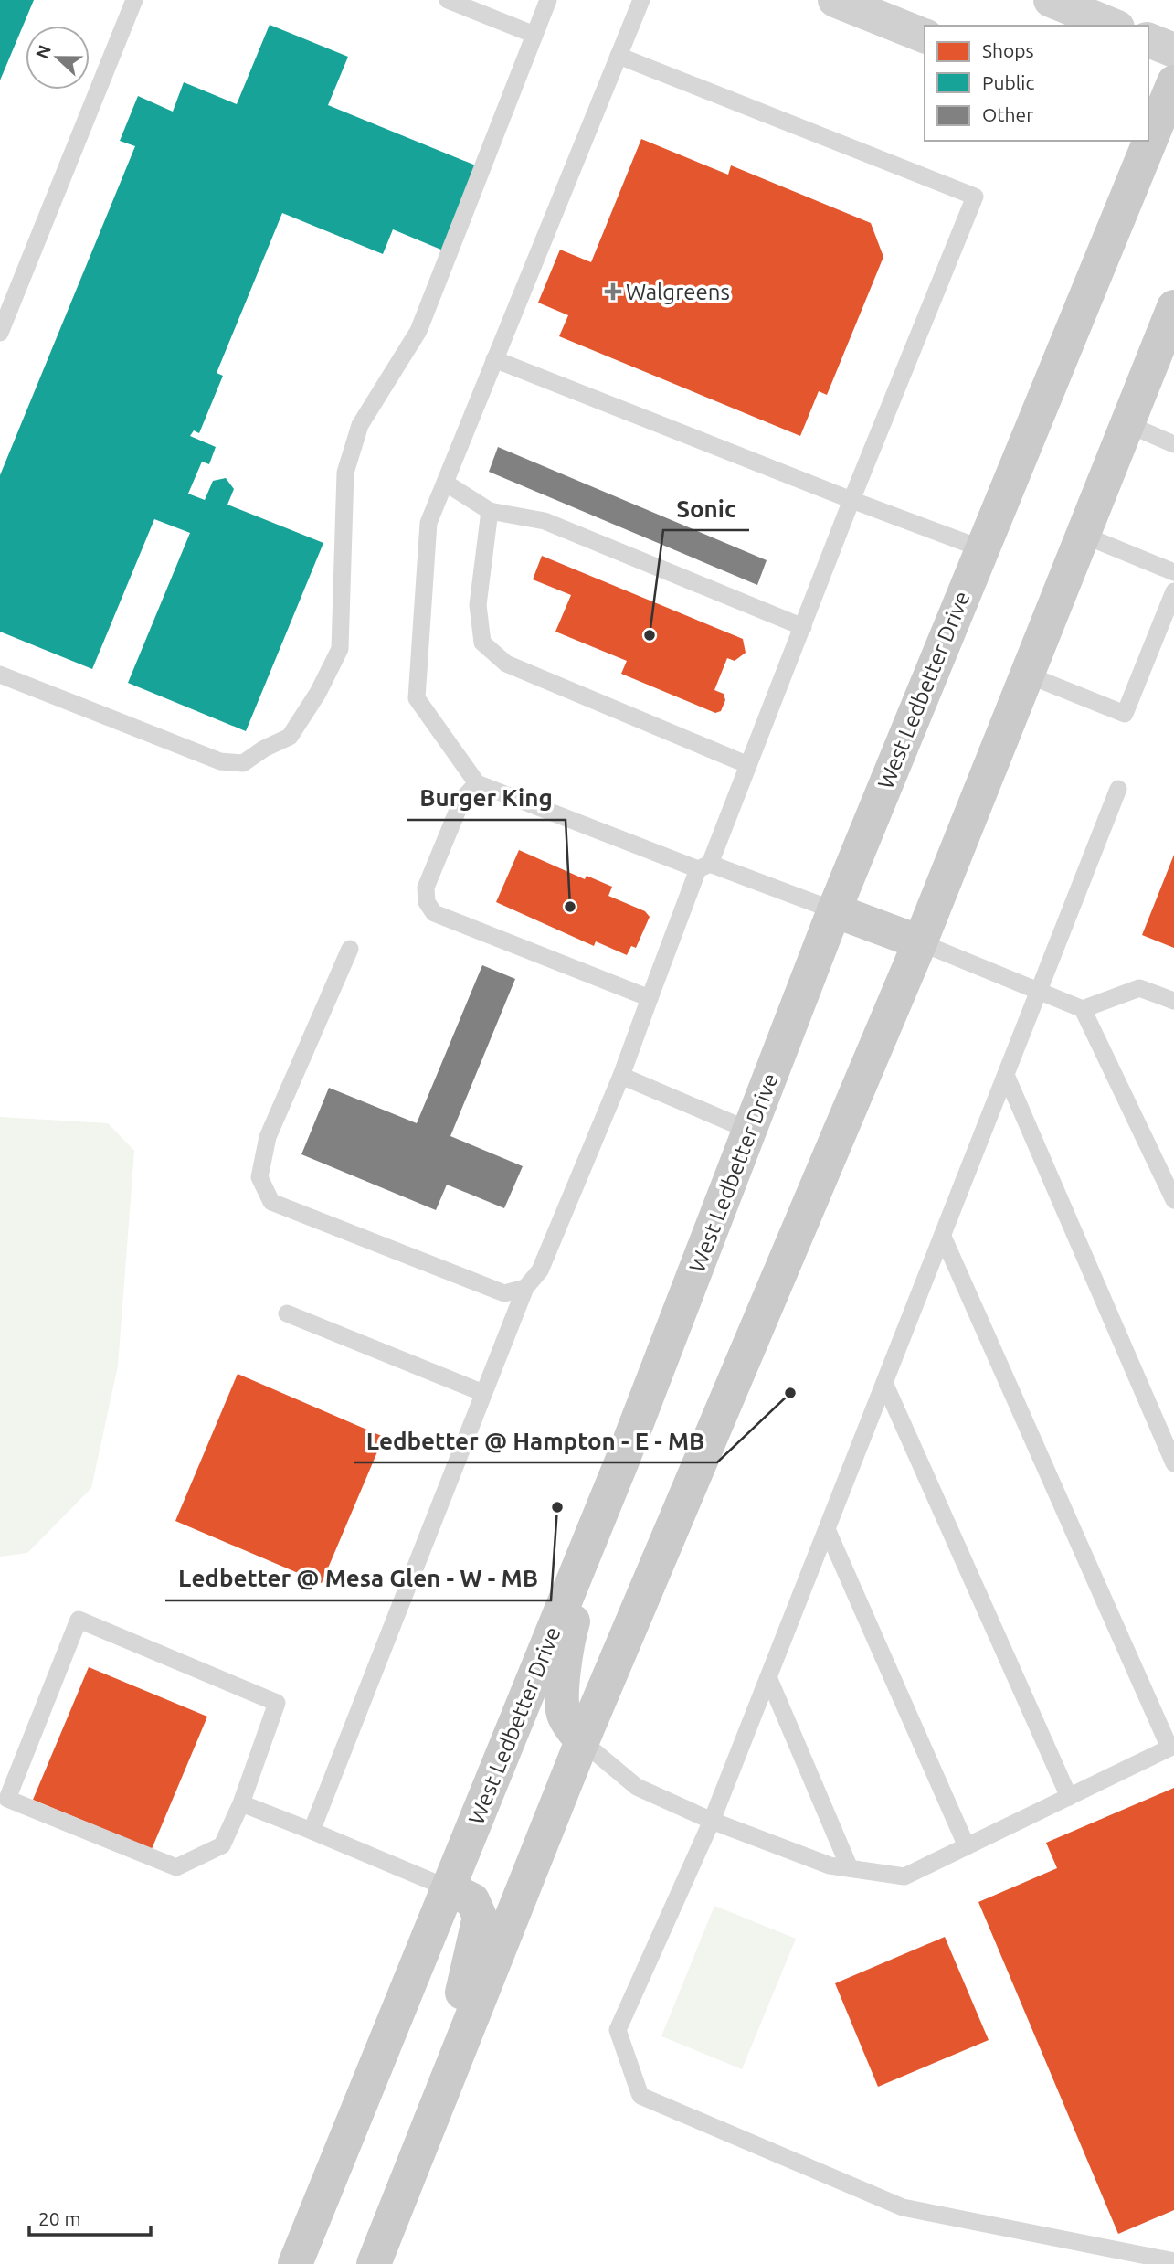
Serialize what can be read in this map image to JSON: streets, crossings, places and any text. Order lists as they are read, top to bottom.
{
  "streets": {
    "main road": ["West Ledbetter Drive"]
  },
  "places": {
    "health": ["Walgreens"],
    "other": [
      "Sonic",
      "Burger King",
      "Ledbetter @ Hampton - E - MB",
      "Ledbetter @ Mesa Glen - W - MB"
    ]
  },
  "legend": ["Shops", "Public", "Other"],
  "scale_bar": "20 m",
  "north": "left"
}
